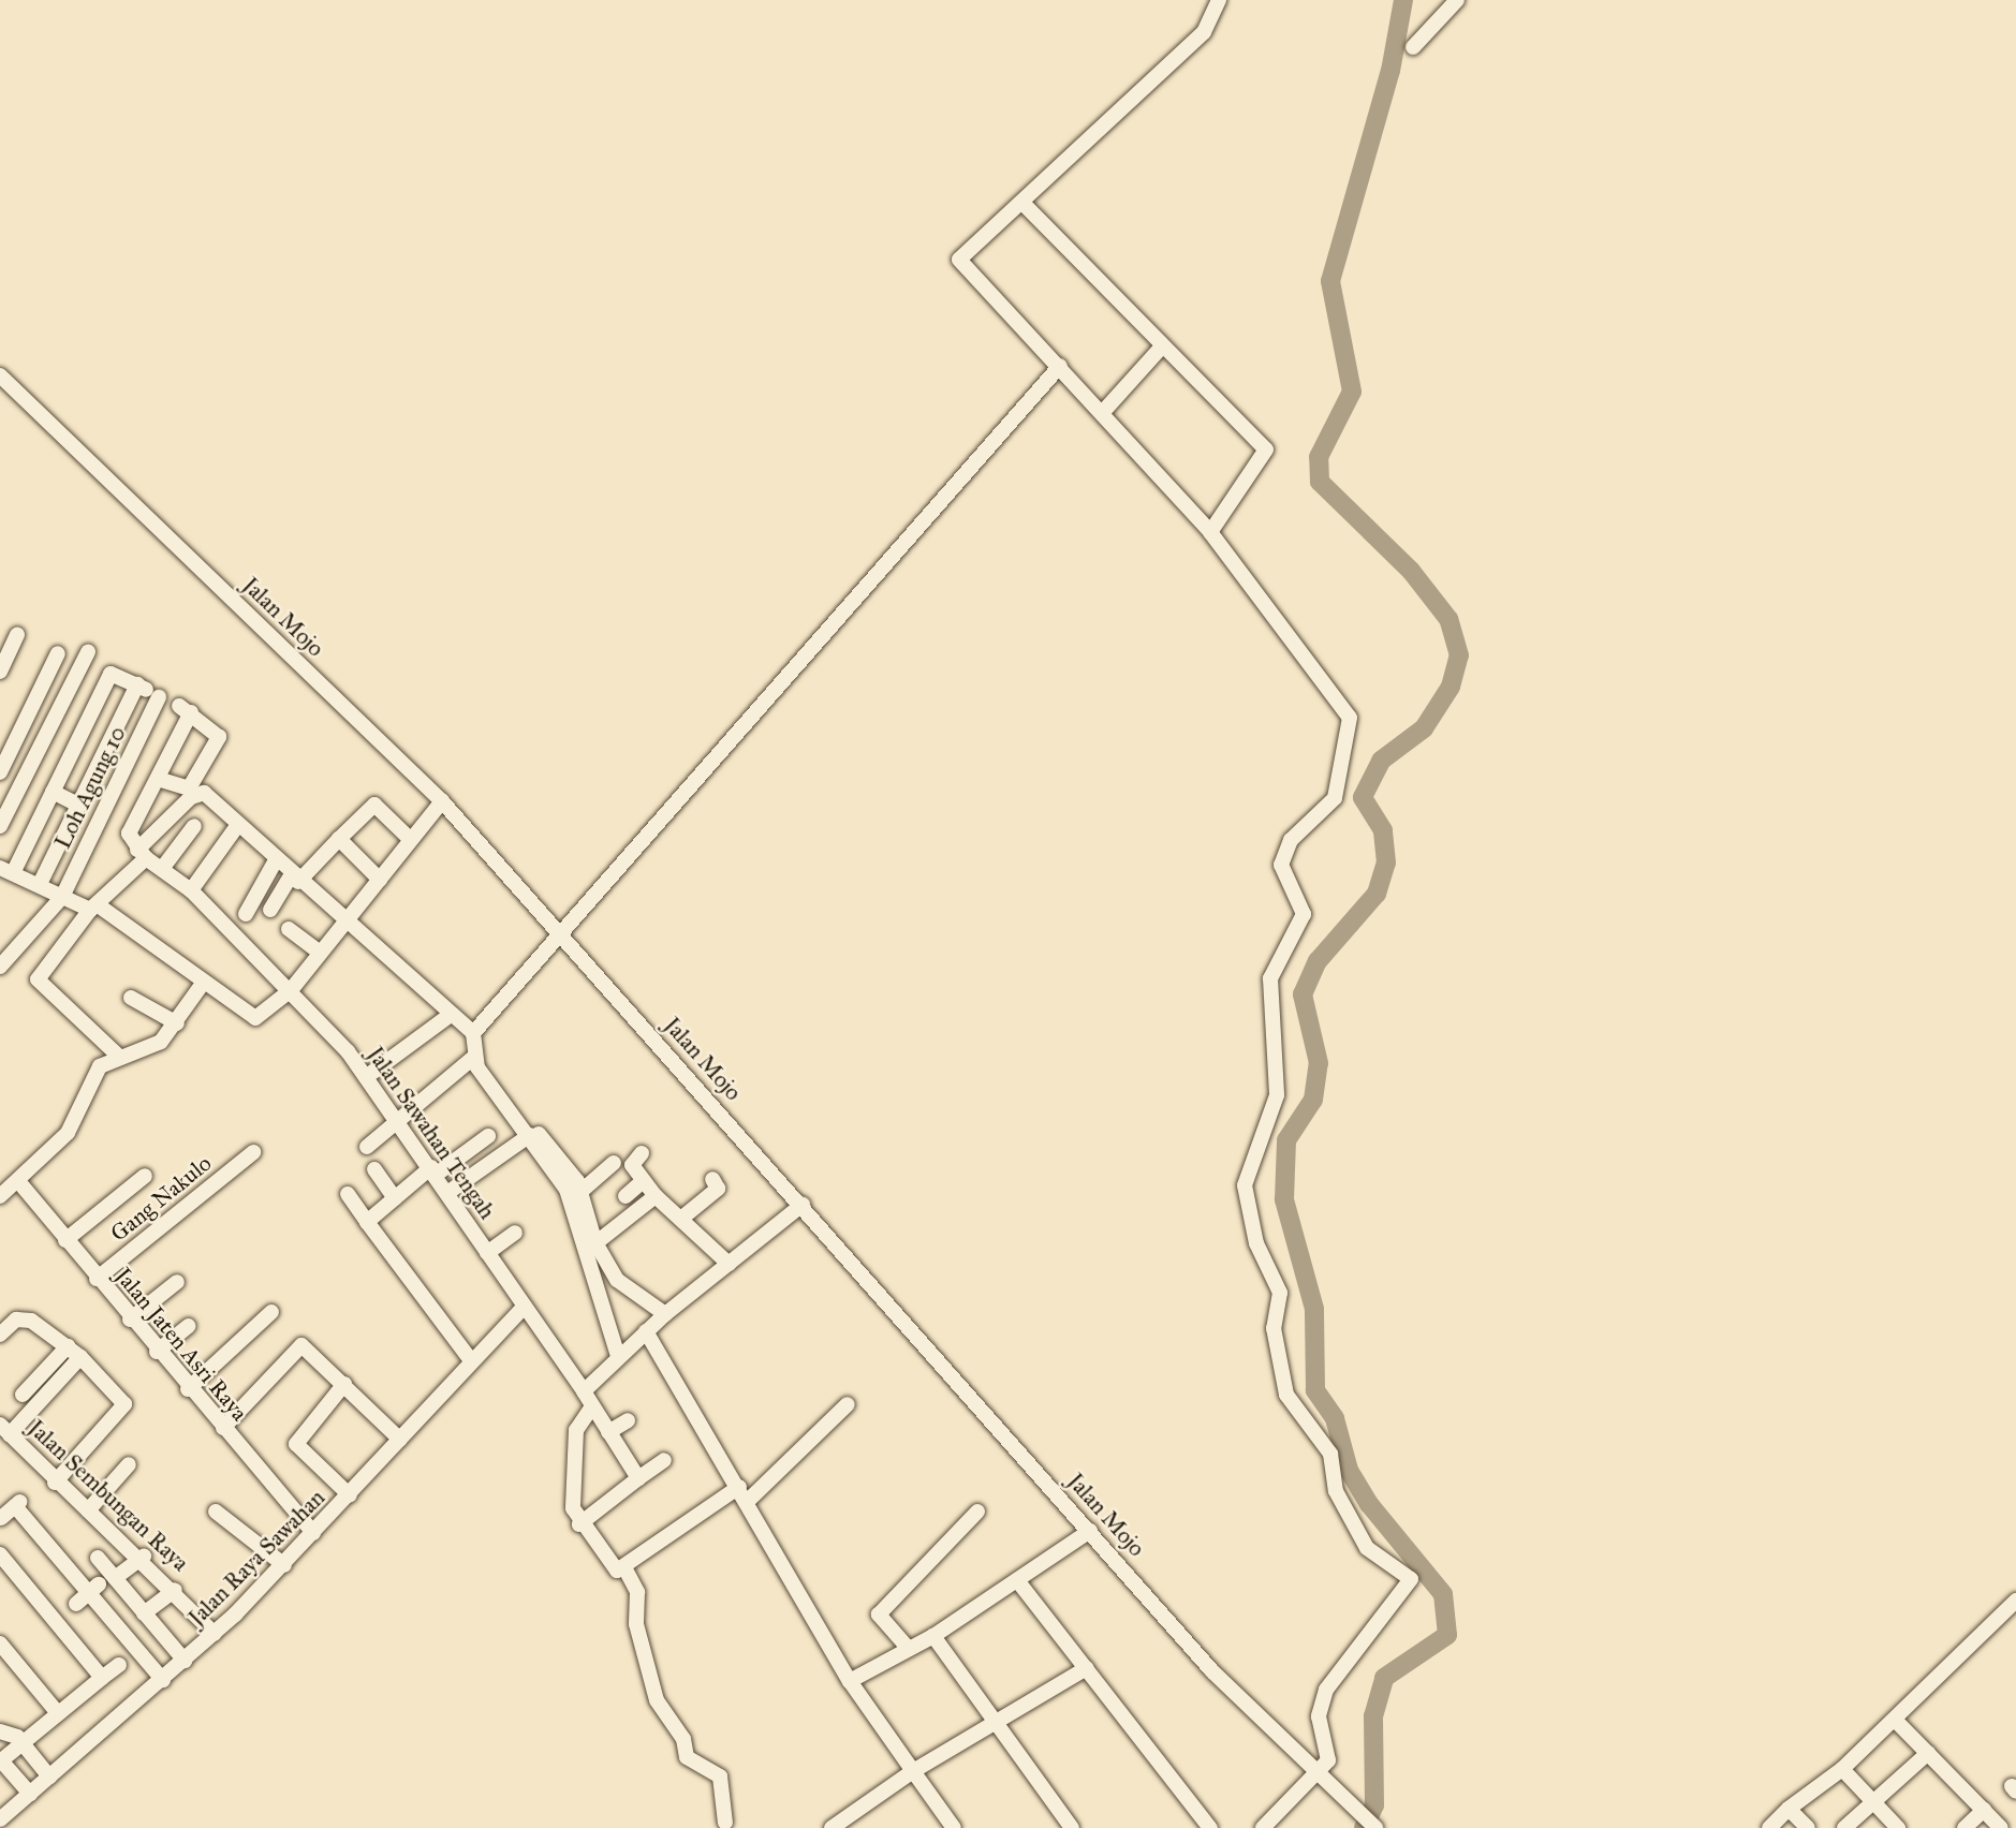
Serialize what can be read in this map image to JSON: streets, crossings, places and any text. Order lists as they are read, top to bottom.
{
  "streets": {
    "street": [
      "Jalan Mojo",
      "Loh Agung 10",
      "Jalan Sawahan Tengah",
      "Gang Nakulo",
      "Jalan Jaten Asri Raya",
      "Jalan Sembungan Raya",
      "Jalan Raya Sawahan"
    ]
  },
  "crossings": [
    ["Jalan Sawahan Tengah", "Jalan Raya Sawahan"],
    ["Gang Nakulo", "Jalan Jaten Asri Raya"],
    ["Jalan Jaten Asri Raya", "Jalan Raya Sawahan"],
    ["Jalan Sembungan Raya", "Jalan Raya Sawahan"]
  ]
}
